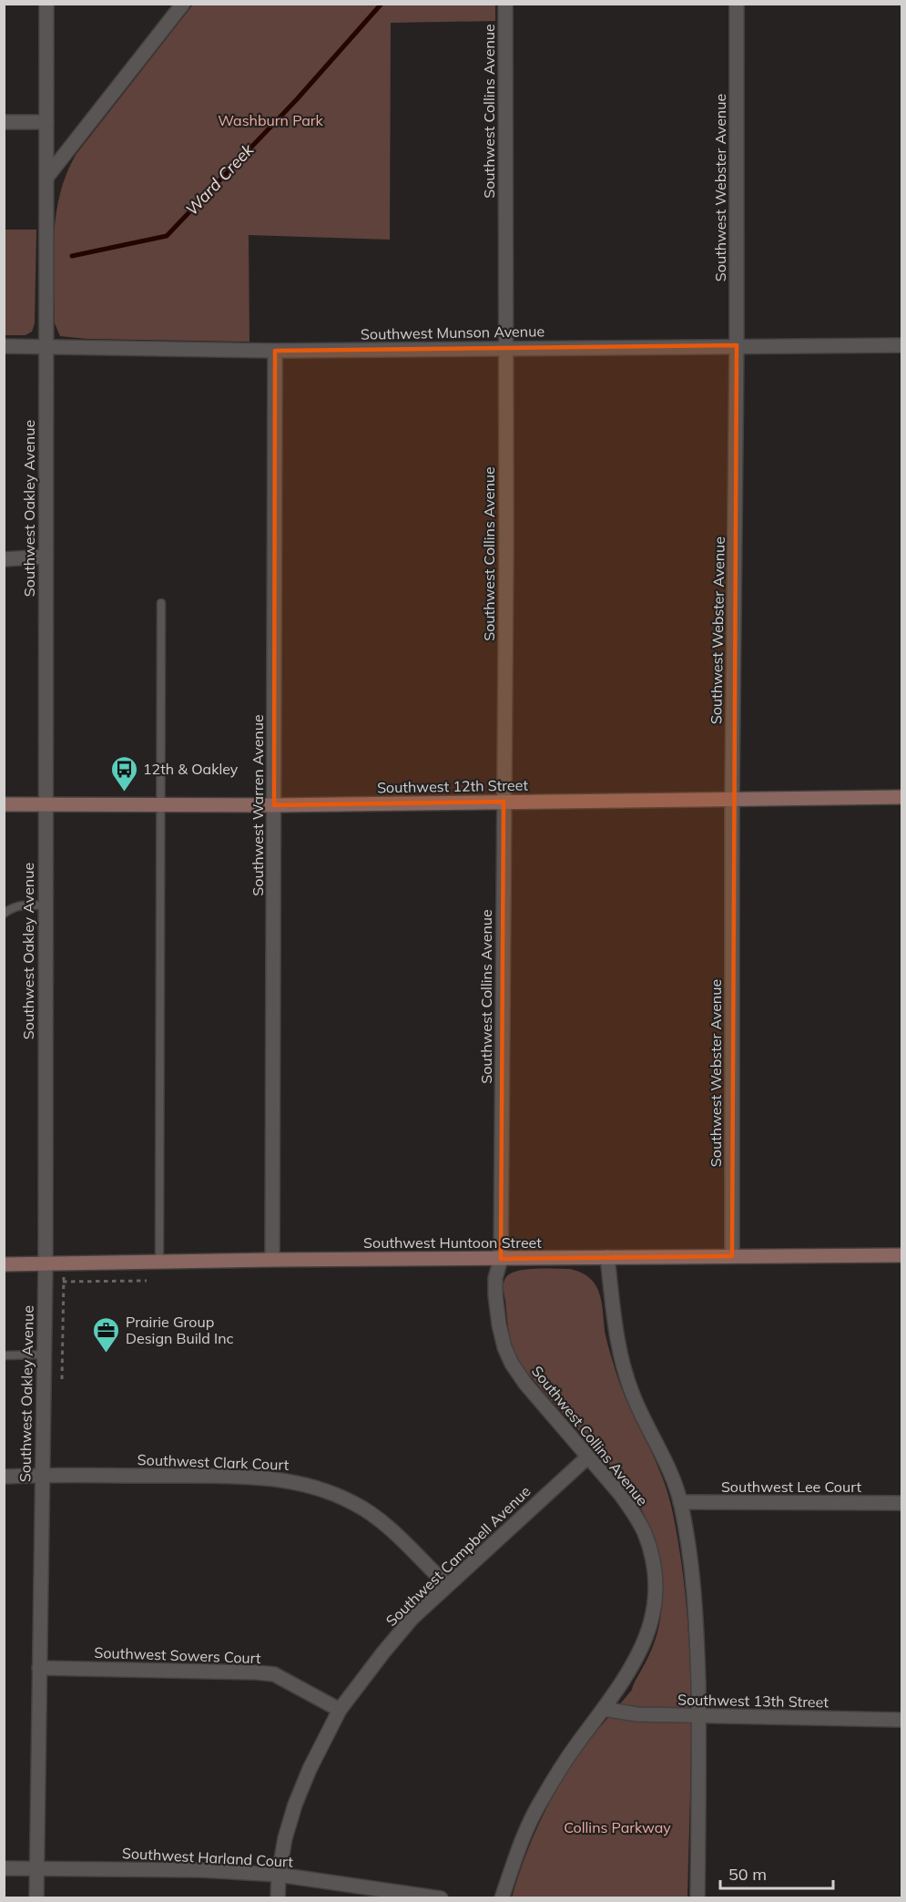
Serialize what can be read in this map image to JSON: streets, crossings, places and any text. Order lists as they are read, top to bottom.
{
  "streets": {
    "main road": ["Southwest 12th Street", "Southwest Huntoon Street"],
    "street": [
      "Southwest Collins Avenue",
      "Southwest Webster Avenue",
      "Southwest Munson Avenue",
      "Southwest Oakley Avenue",
      "Southwest Warren Avenue",
      "Southwest Clark Court",
      "Southwest Lee Court",
      "Southwest Campbell Avenue",
      "Southwest Sowers Court",
      "Southwest 13th Street",
      "Southwest Harland Court"
    ]
  },
  "crossings": [
    ["Southwest Collins Avenue", "Southwest Munson Avenue"],
    ["Southwest Collins Avenue", "Southwest 12th Street"],
    ["Southwest Collins Avenue", "Southwest Huntoon Street"],
    ["Southwest Collins Avenue", "Southwest Campbell Avenue"],
    ["Southwest Collins Avenue", "Southwest 13th Street"],
    ["Southwest Webster Avenue", "Southwest Munson Avenue"],
    ["Southwest Webster Avenue", "Southwest 12th Street"],
    ["Southwest Webster Avenue", "Southwest Huntoon Street"],
    ["Southwest Munson Avenue", "Southwest Oakley Avenue"],
    ["Southwest Munson Avenue", "Southwest Warren Avenue"],
    ["Southwest Oakley Avenue", "Southwest 12th Street"],
    ["Southwest Oakley Avenue", "Southwest Huntoon Street"],
    ["Southwest Oakley Avenue", "Southwest Clark Court"],
    ["Southwest Oakley Avenue", "Southwest Sowers Court"],
    ["Southwest Oakley Avenue", "Southwest Harland Court"],
    ["Southwest 12th Street", "Southwest Warren Avenue"],
    ["Southwest Warren Avenue", "Southwest Huntoon Street"],
    ["Southwest Clark Court", "Southwest Campbell Avenue"],
    ["Southwest Campbell Avenue", "Southwest Sowers Court"],
    ["Southwest Campbell Avenue", "Southwest Harland Court"]
  ],
  "water": ["Ward Creek"],
  "parks": ["Washburn Park", "Collins Parkway"],
  "places": {
    "bus stop": ["12th & Oakley"],
    "office": ["Prairie Group Design Build Inc"]
  },
  "scale_bar": "50 m"
}
